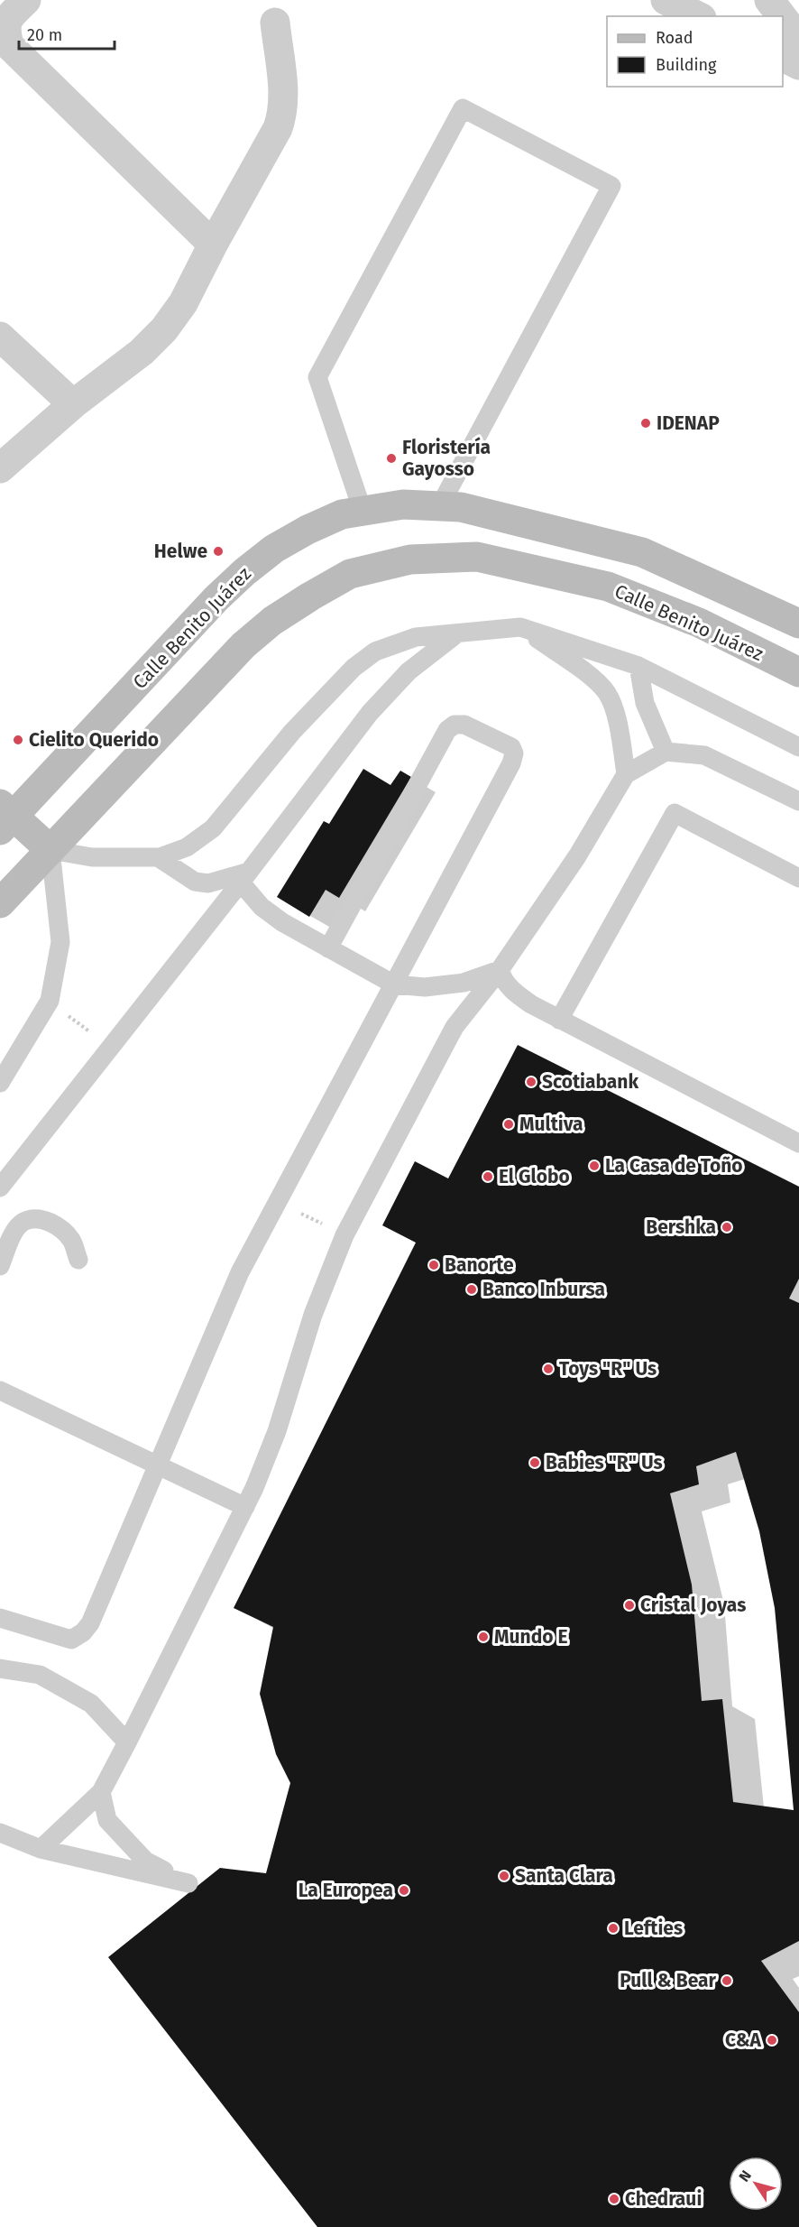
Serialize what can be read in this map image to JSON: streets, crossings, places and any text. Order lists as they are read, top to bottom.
{
  "streets": {
    "main road": ["Calle Benito Juárez"]
  },
  "places": [
    "IDENAP",
    "Floristería Gayosso",
    "Helwe",
    "Cielito Querido",
    "Scotiabank",
    "Multiva",
    "La Casa de Toño",
    "El Globo",
    "Bershka",
    "Banorte",
    "Banco Inbursa",
    "Toys \"R\" Us",
    "Babies \"R\" Us",
    "Cristal Joyas",
    "Mundo E",
    "Santa Clara",
    "La Europea",
    "Lefties",
    "Pull & Bear",
    "C&A",
    "Chedraui"
  ],
  "legend": ["Road", "Building"],
  "scale_bar": "20 m",
  "north": "top left"
}
